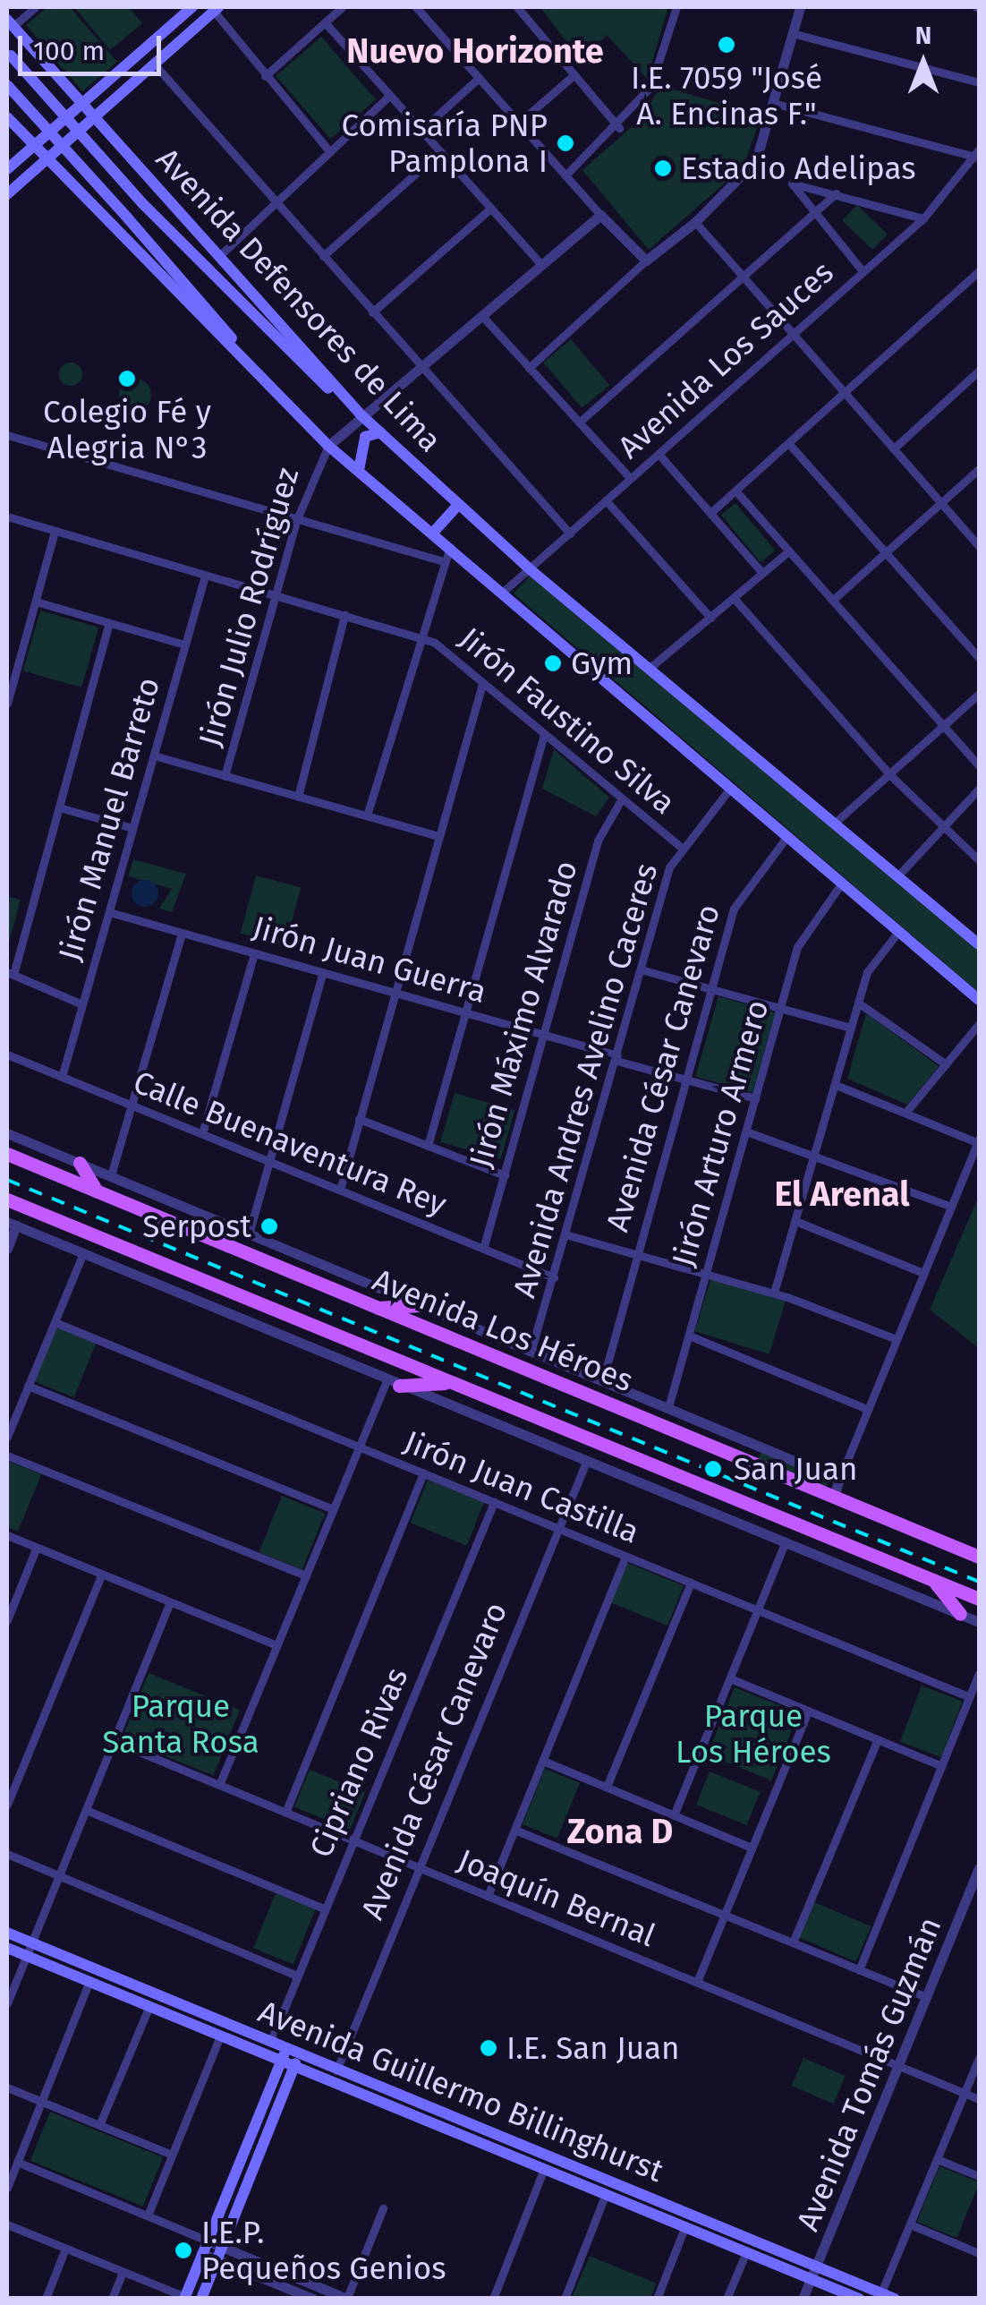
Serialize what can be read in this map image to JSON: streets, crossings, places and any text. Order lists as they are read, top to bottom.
{
  "streets": {
    "main road": ["Avenida Defensores de Lima", "Avenida Los Héroes", "Avenida Guillermo Billinghurst"],
    "street": [
      "Avenida Los Sauces",
      "Jirón Julio Rodríguez",
      "Jirón Faustino Silva",
      "Jirón Manuel Barreto",
      "Jirón Juan Guerra",
      "Jirón Máximo Alvarado",
      "Avenida César Canevaro",
      "Avenida Andres Avelino Caceres",
      "Jirón Arturo Armero",
      "Calle Buenaventura Rey",
      "Jirón Juan Castilla",
      "Cipriano Rivas",
      "Joaquín Bernal",
      "Avenida Tomás Guzmán"
    ]
  },
  "crossings": [
    ["Avenida Defensores de Lima", "Avenida Los Sauces"],
    ["Avenida Defensores de Lima", "Jirón Julio Rodríguez"],
    ["Jirón Julio Rodríguez", "Jirón Faustino Silva"],
    ["Jirón Faustino Silva", "Jirón Manuel Barreto"],
    ["Jirón Faustino Silva", "Jirón Máximo Alvarado"],
    ["Jirón Faustino Silva", "Avenida Andres Avelino Caceres"],
    ["Jirón Manuel Barreto", "Jirón Juan Guerra"],
    ["Jirón Manuel Barreto", "Calle Buenaventura Rey"],
    ["Jirón Juan Guerra", "Jirón Máximo Alvarado"],
    ["Jirón Juan Guerra", "Avenida César Canevaro"],
    ["Jirón Juan Guerra", "Avenida Andres Avelino Caceres"],
    ["Jirón Juan Guerra", "Jirón Arturo Armero"],
    ["Jirón Máximo Alvarado", "Calle Buenaventura Rey"],
    ["Avenida César Canevaro", "Avenida Los Héroes"],
    ["Avenida César Canevaro", "Jirón Juan Castilla"],
    ["Avenida César Canevaro", "Joaquín Bernal"],
    ["Avenida César Canevaro", "Avenida Guillermo Billinghurst"],
    ["Avenida Andres Avelino Caceres", "Calle Buenaventura Rey"],
    ["Avenida Andres Avelino Caceres", "Avenida Los Héroes"],
    ["Jirón Arturo Armero", "Avenida Los Héroes"],
    ["Jirón Juan Castilla", "Cipriano Rivas"],
    ["Cipriano Rivas", "Joaquín Bernal"],
    ["Cipriano Rivas", "Avenida Guillermo Billinghurst"],
    ["Joaquín Bernal", "Avenida Tomás Guzmán"],
    ["Avenida Tomás Guzmán", "Avenida Guillermo Billinghurst"]
  ],
  "districts": ["Nuevo Horizonte", "El Arenal", "Zona D"],
  "parks": ["Parque Santa Rosa", "Parque Los Héroes"],
  "places": [
    "I.E. 7059 \"José A. Encinas F.\"",
    "Comisaría PNP Pamplona I",
    "Estadio Adelipas",
    "Colegio Fé y Alegria N°3",
    "Gym",
    "Serpost",
    "San Juan",
    "I.E. San Juan",
    "I.E.P. Pequeños Genios"
  ],
  "scale_bar": "100 m",
  "north": "top"
}
